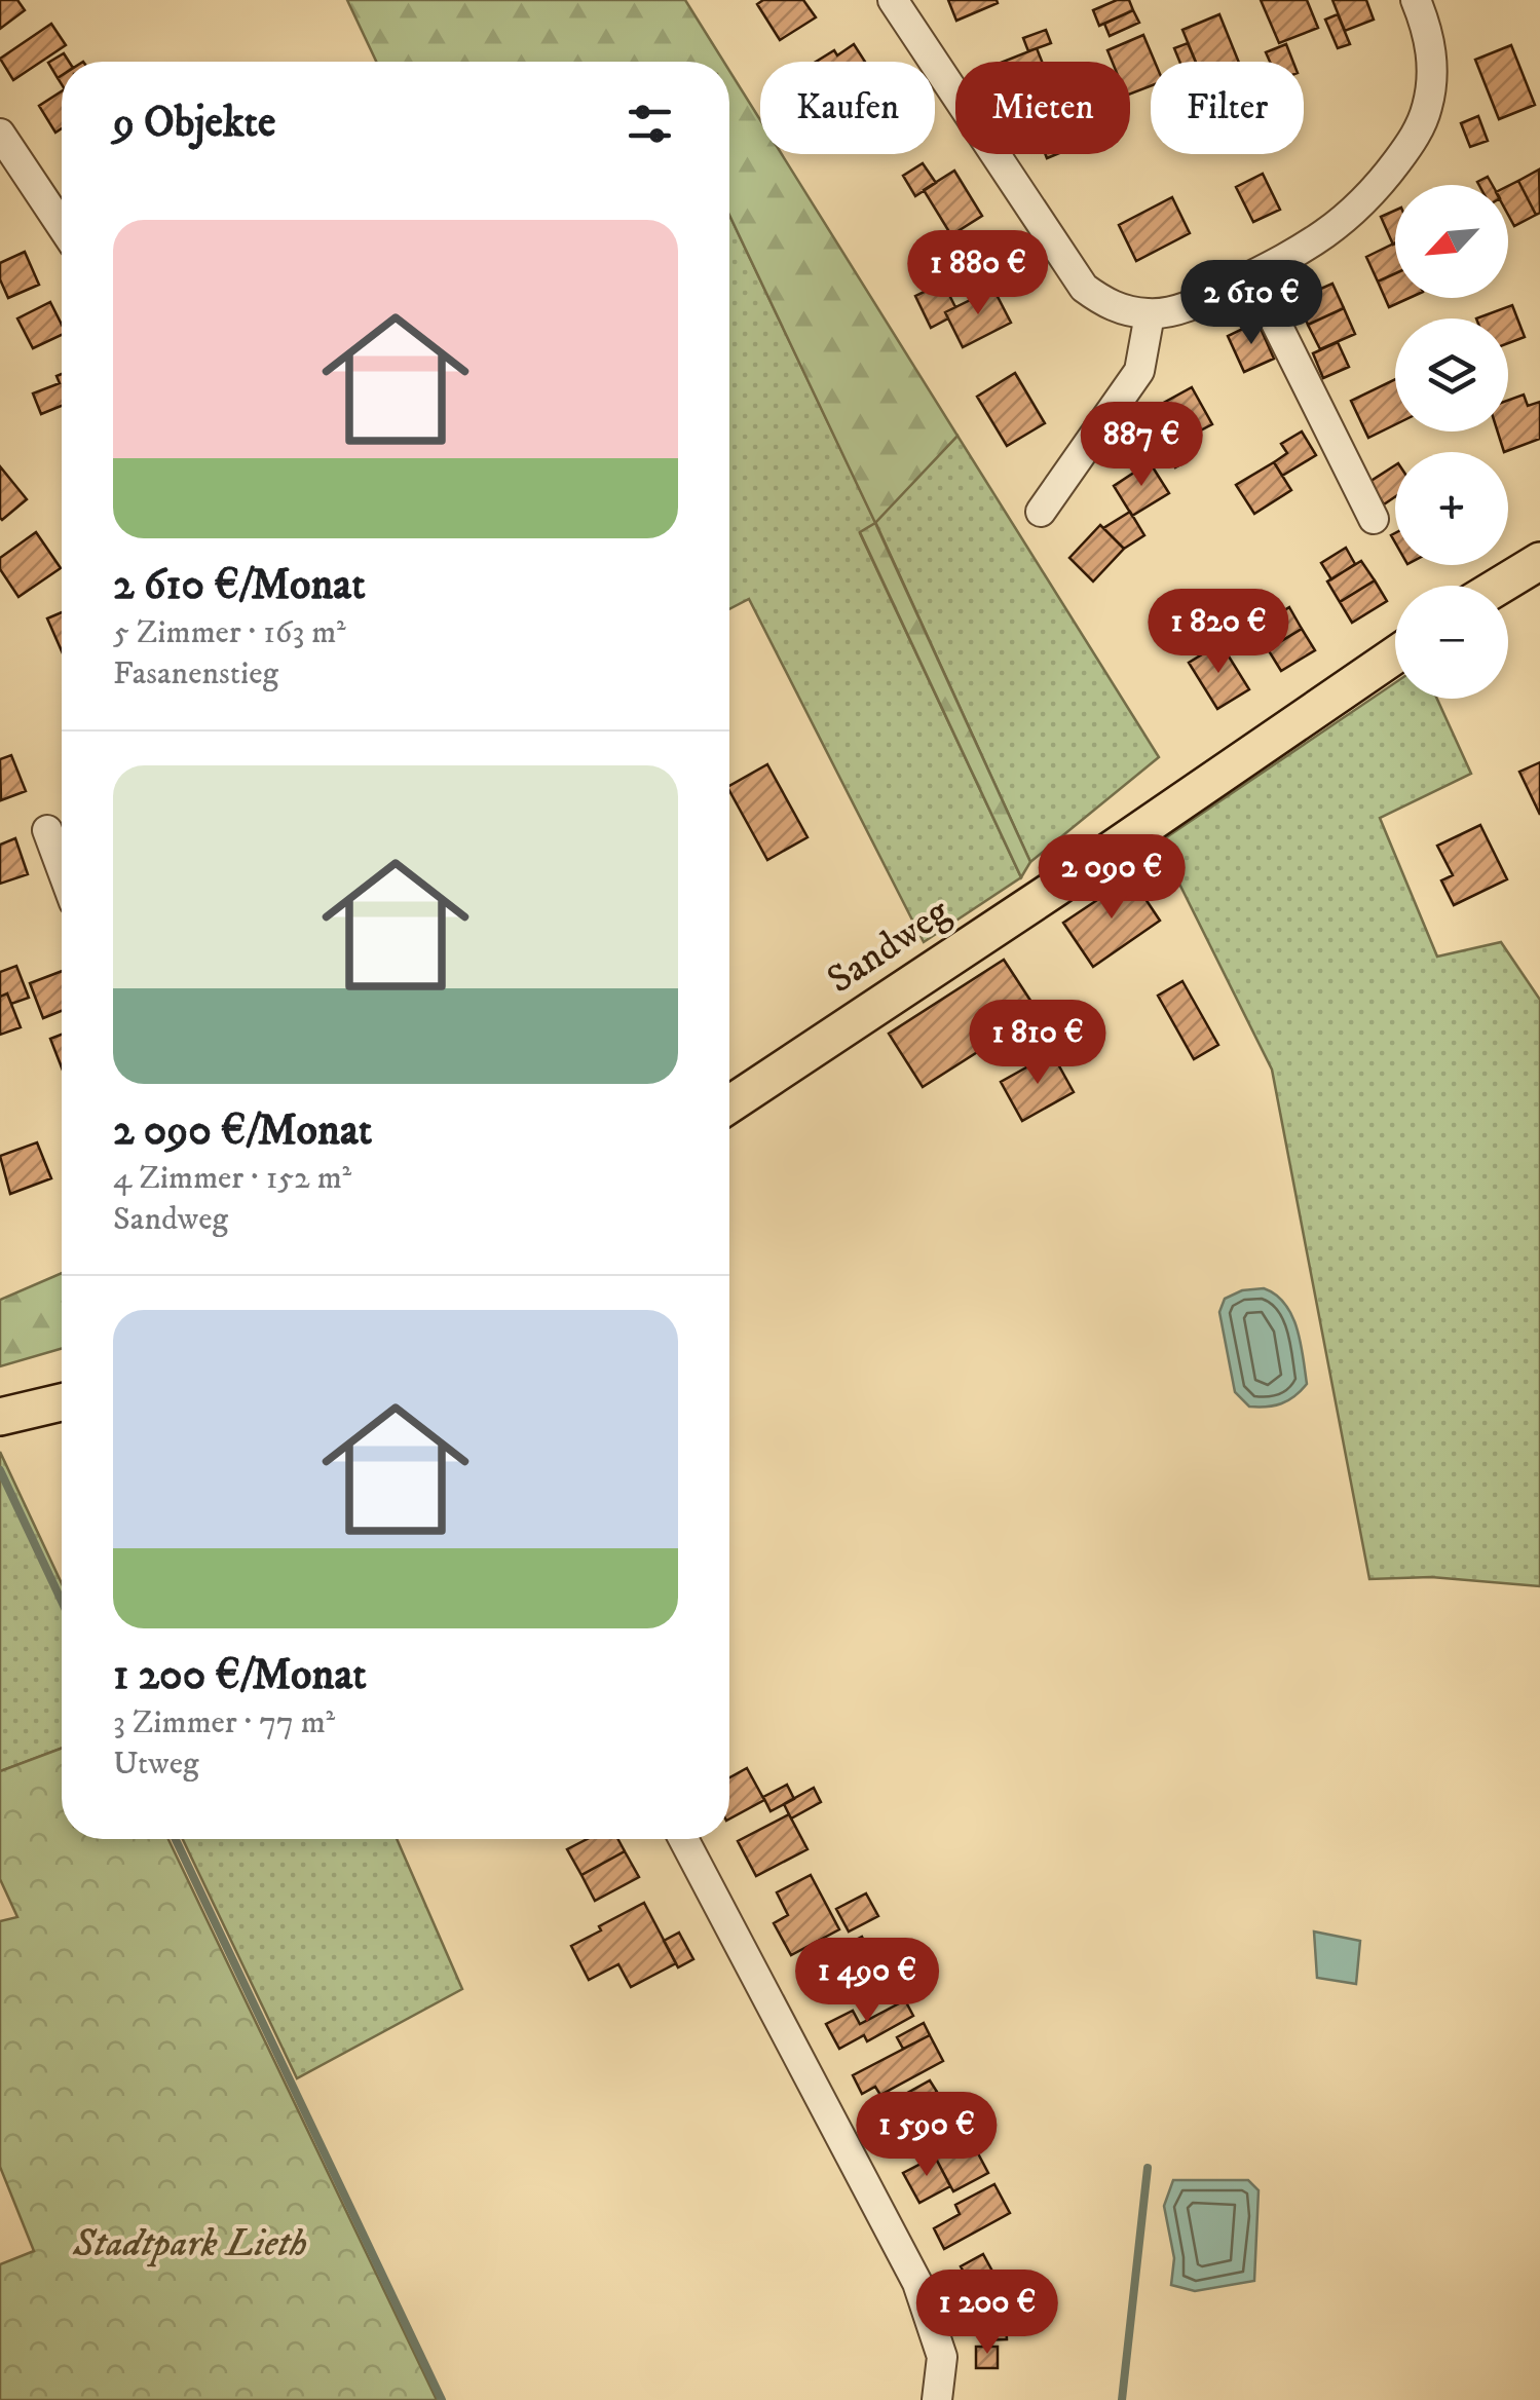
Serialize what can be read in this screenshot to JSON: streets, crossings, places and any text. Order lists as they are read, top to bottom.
{
  "streets": {
    "main road": ["Sandweg"]
  },
  "parks": ["Stadtpark Lieth"],
  "north": "bottom left",
  "page": {
    "chip": ["Kaufen", "Mieten", "Filter"],
    "heading": "9 Objekte",
    "map_buttons": ["+", "−"],
    "list": [
      {
        "name": "2 610 €/Monat",
        "note": "5 Zimmer · 163 m² · Fasanenstieg"
      },
      {
        "name": "2 090 €/Monat",
        "note": "4 Zimmer · 152 m² · Sandweg"
      },
      {
        "name": "1 200 €/Monat",
        "note": "3 Zimmer · 77 m² · Utweg"
      }
    ],
    "price": [
      "1 880 €",
      "2 610 €",
      "887 €",
      "1 820 €",
      "2 090 €",
      "1 810 €",
      "1 490 €",
      "1 590 €",
      "1 200 €"
    ]
  }
}
